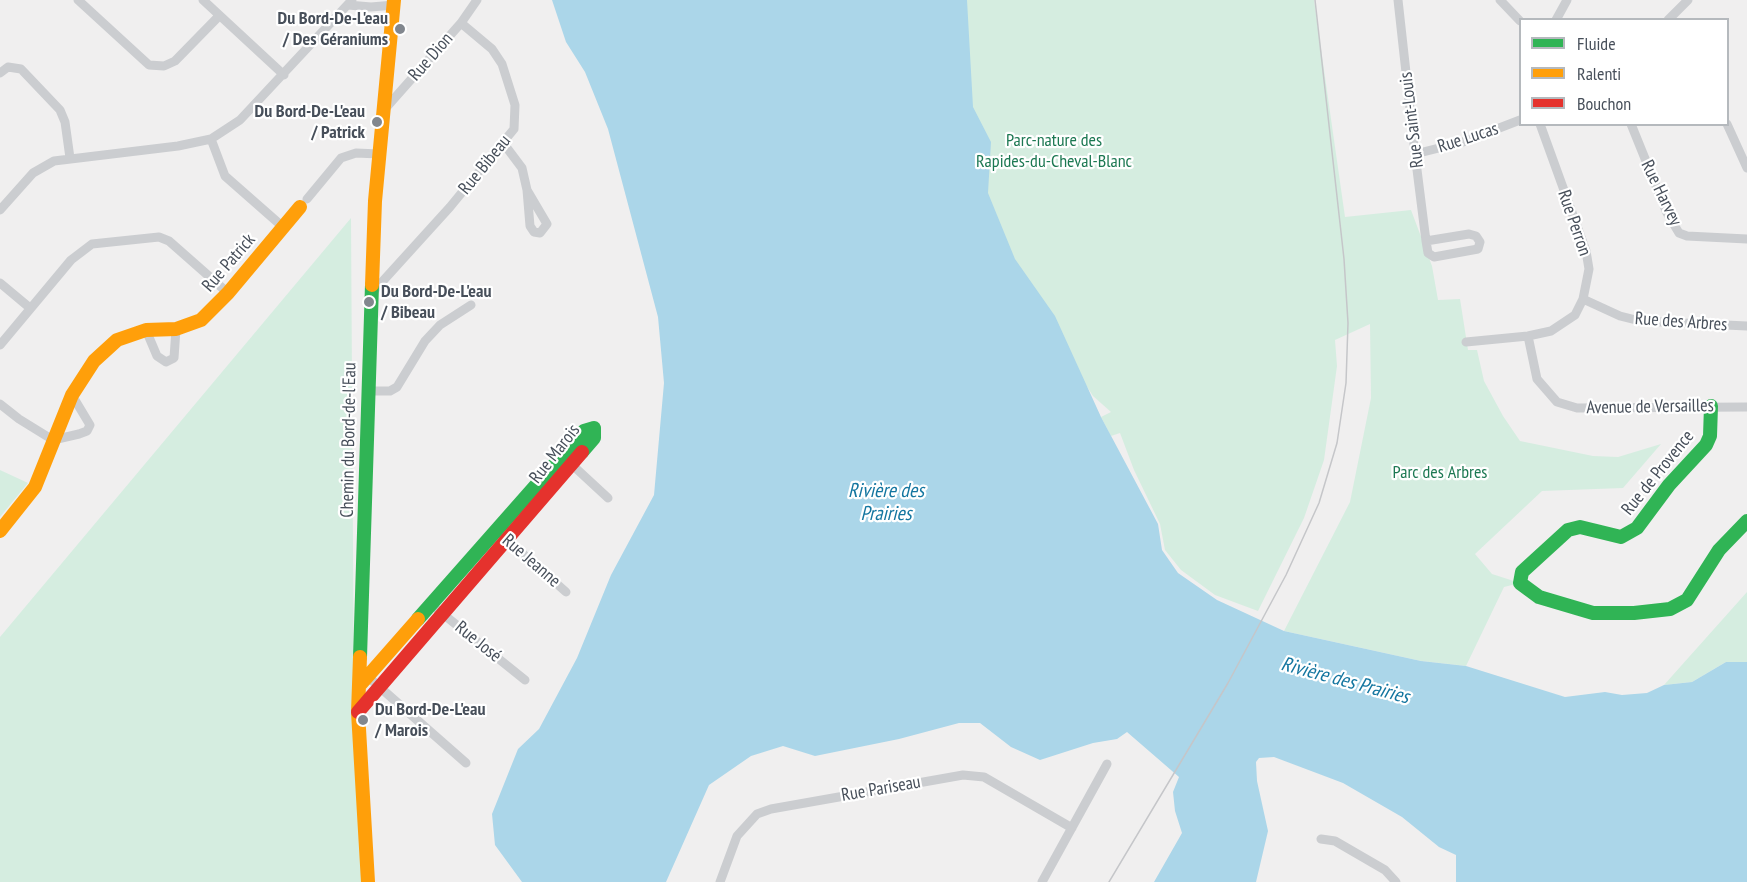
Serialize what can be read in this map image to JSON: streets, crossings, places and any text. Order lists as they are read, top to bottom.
{
  "streets": {
    "street": [
      "Rue Dion",
      "Rue Saint-Louis",
      "Rue Lucas",
      "Rue Bibeau",
      "Rue Harvey",
      "Rue Perron",
      "Rue Patrick",
      "Rue des Arbres",
      "Avenue de Versailles",
      "Chemin du Bord-de-l'Eau",
      "Rue Marois",
      "Rue de Provence",
      "Rue Jeanne",
      "Rue José",
      "Rue Pariseau"
    ]
  },
  "crossings": [
    ["Rue Dion", "Rue Bibeau"],
    ["Rue Dion", "Chemin du Bord-de-l'Eau"],
    ["Rue Saint-Louis", "Rue Lucas"],
    ["Rue Bibeau", "Chemin du Bord-de-l'Eau"],
    ["Rue Perron", "Rue des Arbres"],
    ["Rue Perron", "Avenue de Versailles"],
    ["Rue Patrick", "Chemin du Bord-de-l'Eau"],
    ["Avenue de Versailles", "Rue de Provence"],
    ["Chemin du Bord-de-l'Eau", "Rue Marois"],
    ["Rue Marois", "Rue Jeanne"],
    ["Rue Marois", "Rue José"]
  ],
  "water": ["Rivière des Prairies"],
  "parks": ["Parc-nature des Rapides-du-Cheval-Blanc", "Parc des Arbres"],
  "places": [
    "Du Bord-De-L'eau / Des Géraniums",
    "Du Bord-De-L'eau / Patrick",
    "Du Bord-De-L'eau / Bibeau",
    "Du Bord-De-L'eau / Marois"
  ],
  "legend": ["Fluide", "Ralenti", "Bouchon"]
}
